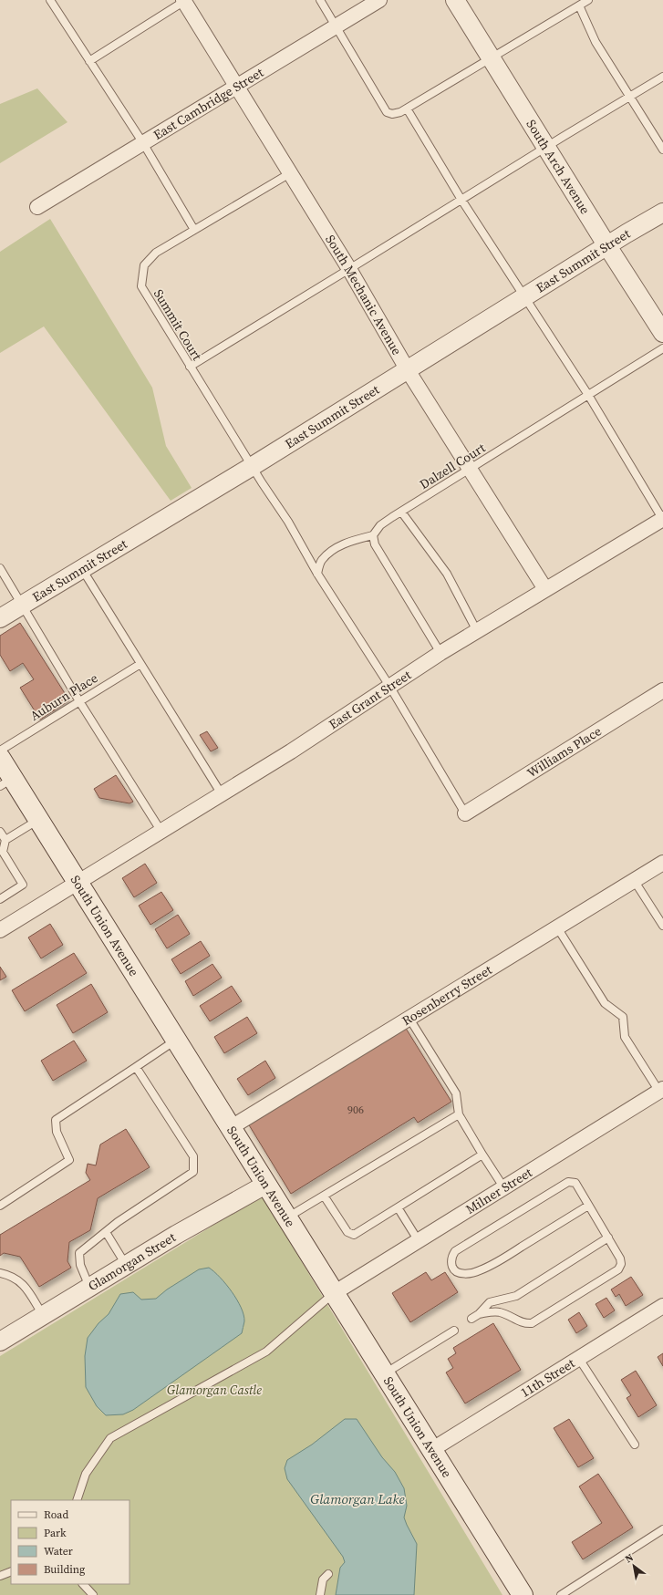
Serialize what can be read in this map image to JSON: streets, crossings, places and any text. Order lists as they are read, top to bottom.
{
  "streets": {
    "main road": ["South Union Avenue"],
    "street": [
      "East Cambridge Street",
      "South Arch Avenue",
      "East Summit Street",
      "South Mechanic Avenue",
      "East Grant Street",
      "Williams Place",
      "Rosenberry Street",
      "Milner Street",
      "Glamorgan Street",
      "11th Street"
    ],
    "lane": ["Summit Court", "Dalzell Court", "Auburn Place"]
  },
  "crossings": [
    ["East Cambridge Street", "South Mechanic Avenue"],
    ["South Arch Avenue", "East Summit Street"],
    ["East Summit Street", "South Mechanic Avenue"],
    ["East Summit Street", "Summit Court"],
    ["South Mechanic Avenue", "Summit Court"],
    ["South Mechanic Avenue", "Dalzell Court"],
    ["South Mechanic Avenue", "East Grant Street"],
    ["Summit Court", "East Grant Street"],
    ["Summit Court", "Williams Place"],
    ["East Grant Street", "South Union Avenue"],
    ["South Union Avenue", "Rosenberry Street"],
    ["South Union Avenue", "Milner Street"],
    ["South Union Avenue", "Glamorgan Street"],
    ["South Union Avenue", "11th Street"]
  ],
  "water": ["Glamorgan Lake"],
  "parks": ["Glamorgan Castle"],
  "house_numbers": ["906"],
  "legend": [
    "Road",
    "Park",
    "Water",
    "Building"
  ],
  "north": "top left"
}
